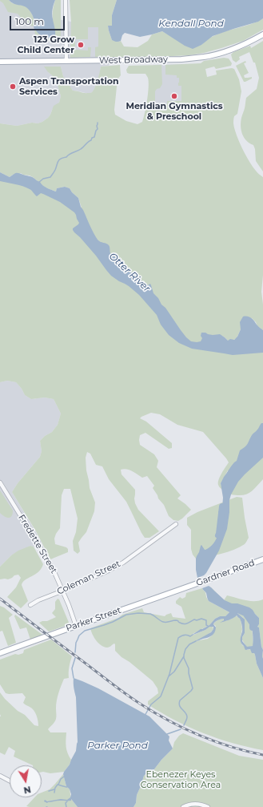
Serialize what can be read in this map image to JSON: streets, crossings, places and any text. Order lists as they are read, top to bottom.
{
  "streets": {
    "main road": ["West Broadway", "Gardner Road", "Parker Street"],
    "street": ["Fredette Street", "Coleman Street"]
  },
  "crossings": [
    ["Fredette Street", "Coleman Street"],
    ["Fredette Street", "Parker Street"],
    ["Gardner Road", "Parker Street"]
  ],
  "water": ["Kendall Pond", "Otter River", "Parker Pond"],
  "parks": ["Ebenezer Keyes Conservation Area"],
  "places": ["123 Grow Child Center", "Aspen Transportation Services", "Meridian Gymnastics & Preschool"],
  "scale_bar": "100 m",
  "north": "bottom"
}
